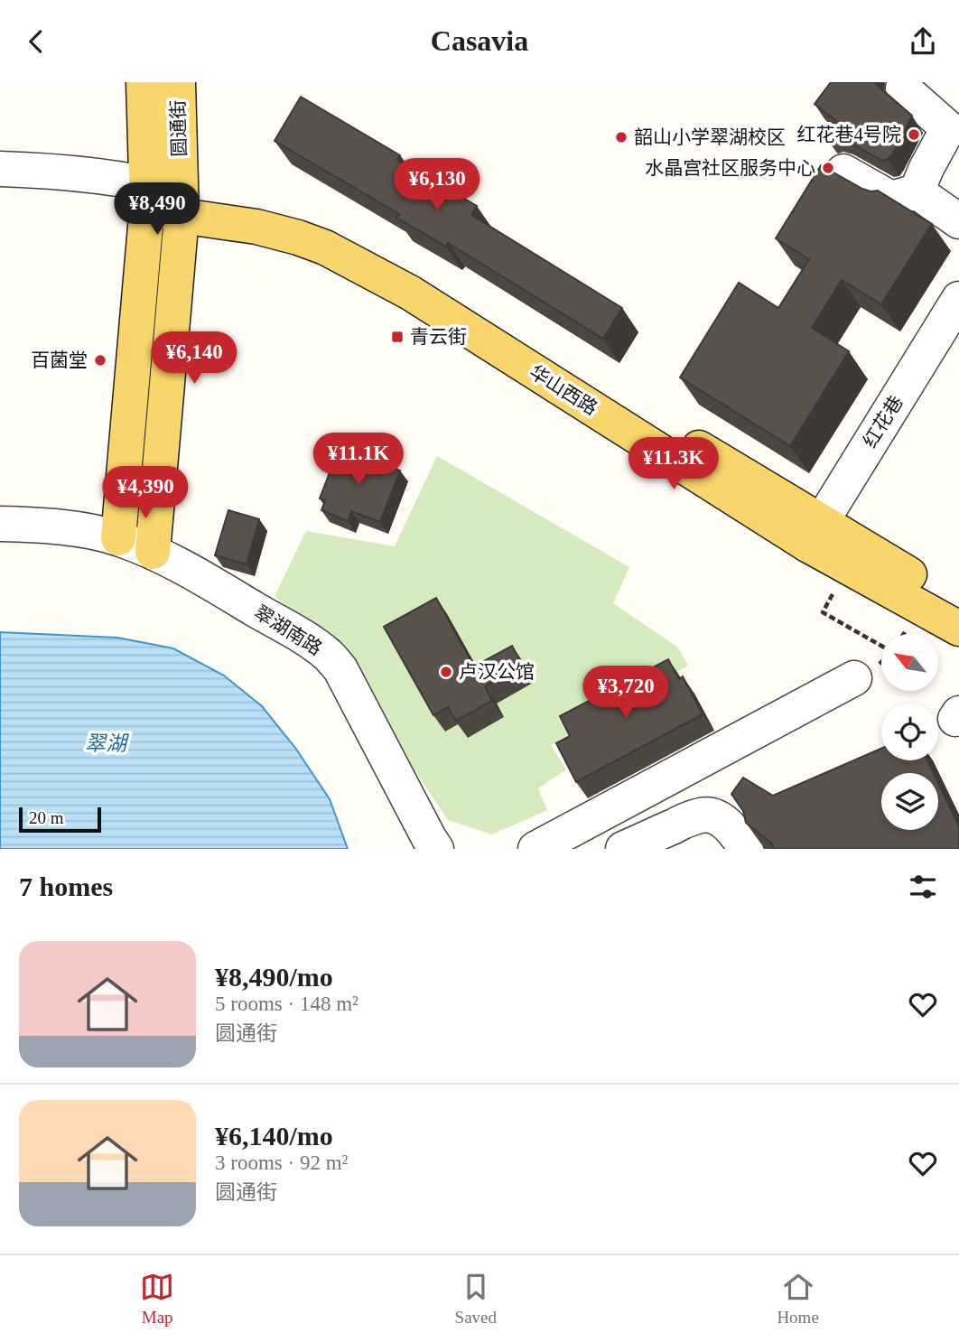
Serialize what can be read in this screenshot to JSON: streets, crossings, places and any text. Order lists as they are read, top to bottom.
{
  "streets": {
    "main road": ["圆通街", "华山西路"],
    "street": ["红花巷", "翠湖南路"]
  },
  "crossings": [
    ["圆通街", "华山西路"],
    ["圆通街", "翠湖南路"],
    ["华山西路", "红花巷"]
  ],
  "water": ["翠湖"],
  "places": {
    "other": [
      "红花巷4号院",
      "韶山小学翠湖校区",
      "水晶宫社区服务中心",
      "百菌堂",
      "卢汉公馆"
    ],
    "transit": ["青云街"]
  },
  "scale_bar": "20 m",
  "north": "top left",
  "page": {
    "header": "Casavia",
    "price": [
      "¥6,130",
      "¥8,490",
      "¥6,140",
      "¥11.1K",
      "¥11.3K",
      "¥4,390",
      "¥3,720"
    ],
    "scale": "20 m",
    "heading": "7 homes",
    "list": [
      {
        "name": "¥8,490/mo",
        "note": "5 rooms · 148 m² · 圆通街"
      },
      {
        "name": "¥6,140/mo",
        "note": "3 rooms · 92 m² · 圆通街"
      }
    ],
    "tabs": ["Map", "Saved", "Home"]
  }
}
